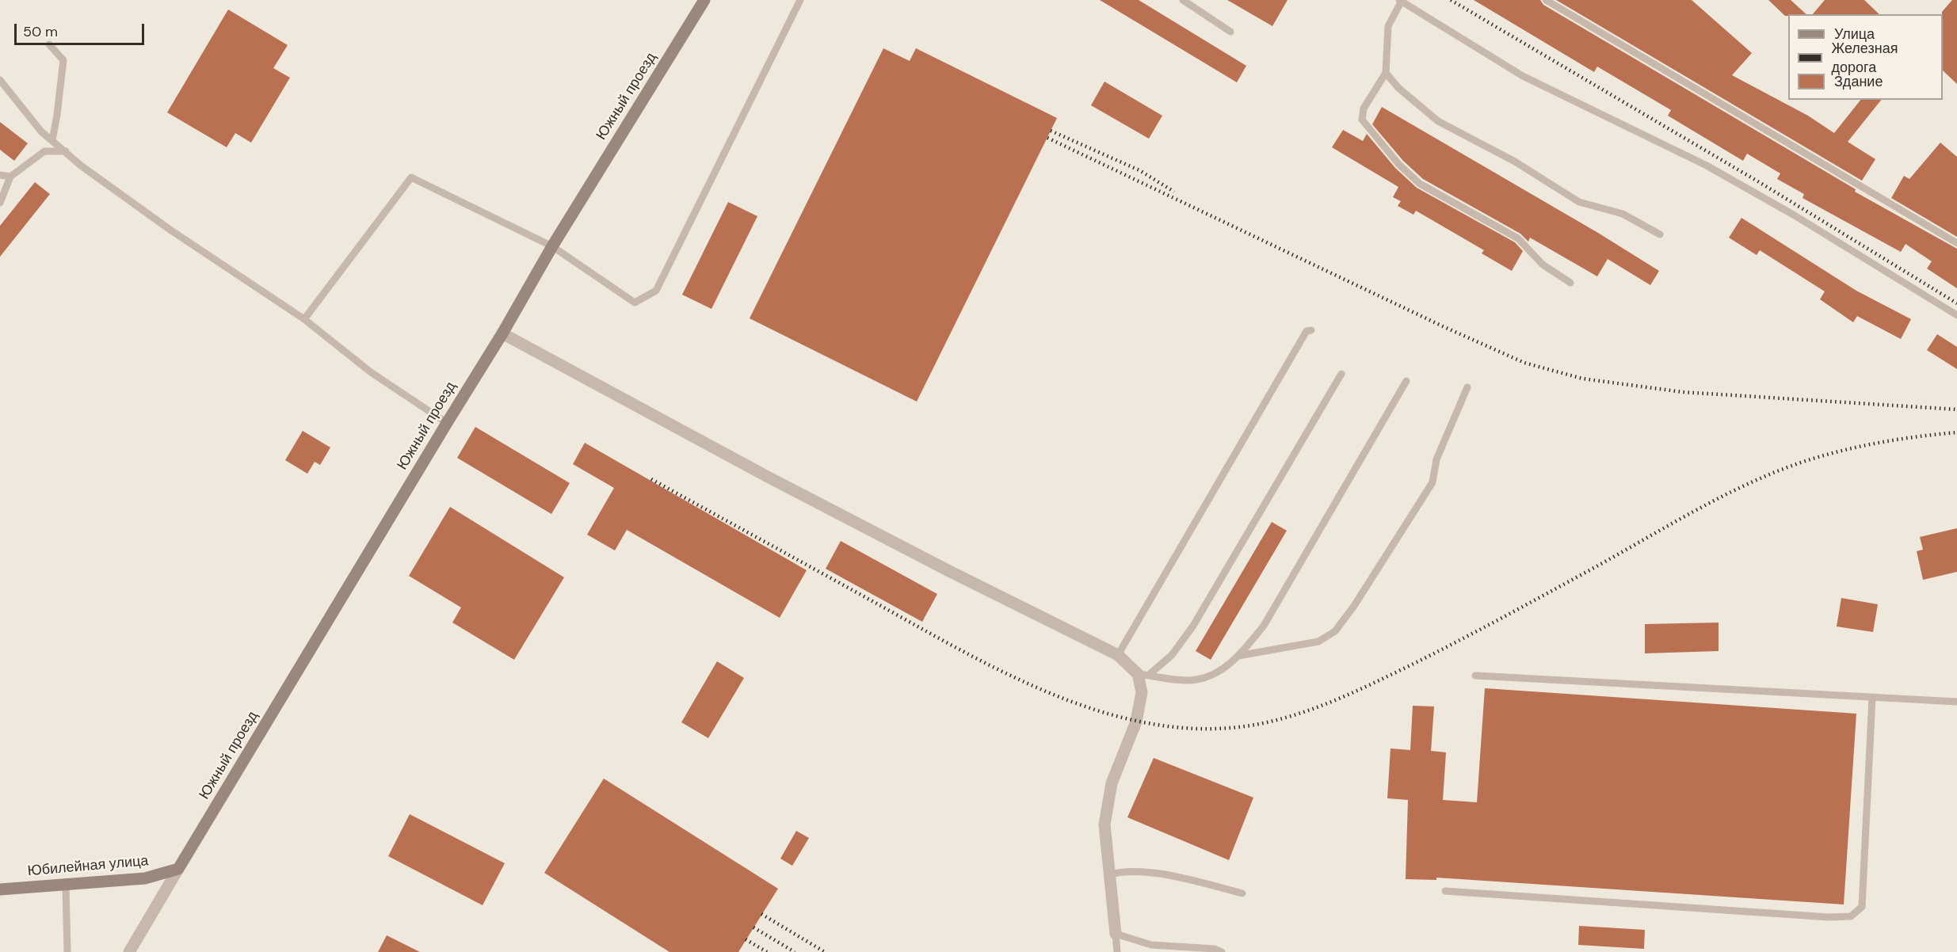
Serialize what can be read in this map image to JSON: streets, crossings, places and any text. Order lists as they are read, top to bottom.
{
  "streets": {
    "street": ["Южный проезд", "Юбилейная улица"]
  },
  "crossings": [
    ["Южный проезд", "Юбилейная улица"]
  ],
  "legend": ["Улица", "Железная дорога", "Здание"],
  "scale_bar": "50 m"
}
